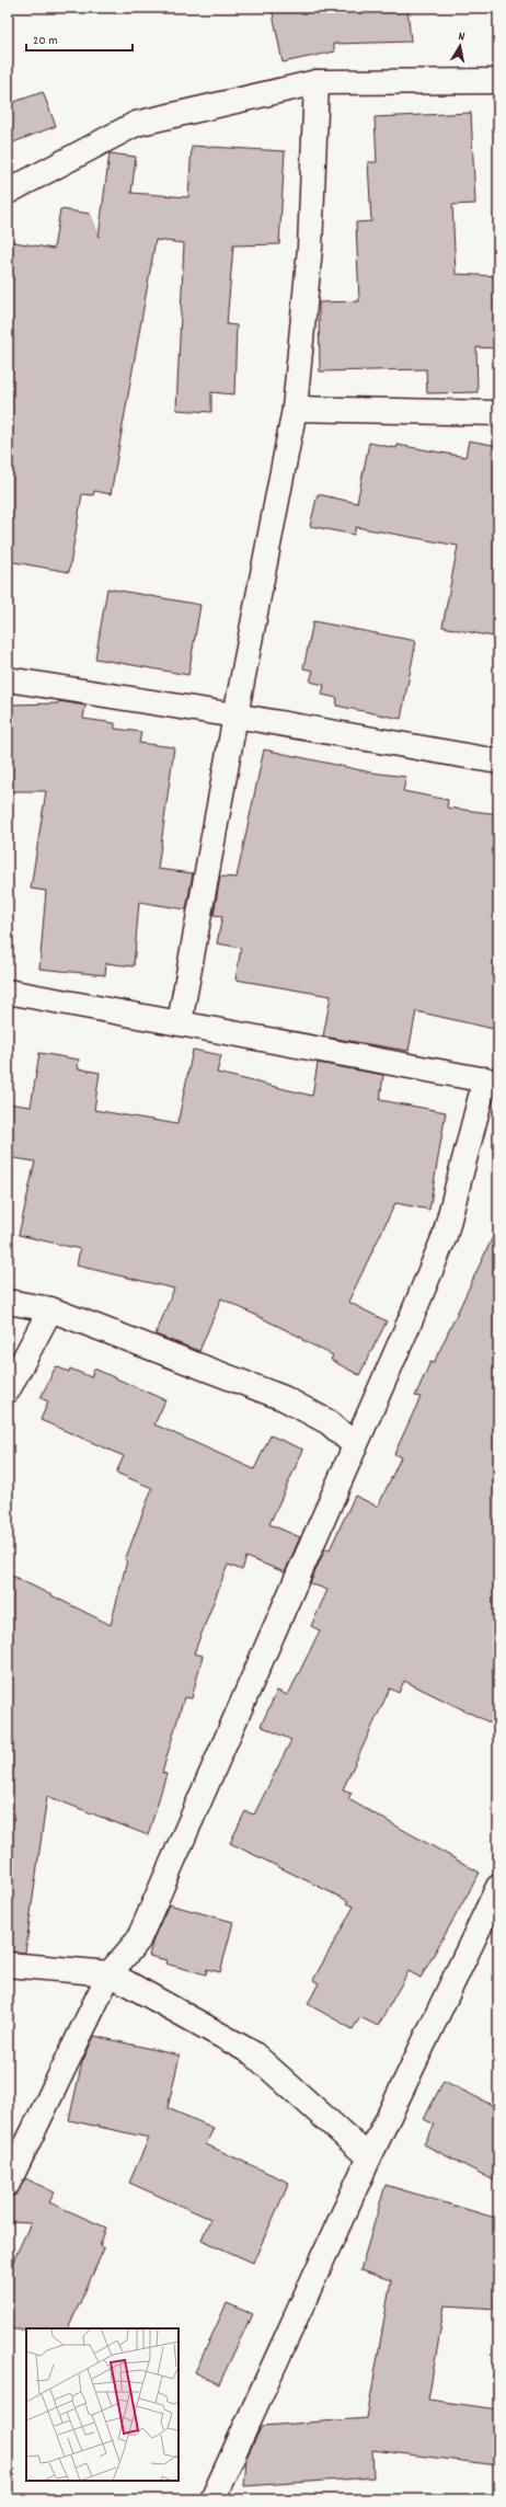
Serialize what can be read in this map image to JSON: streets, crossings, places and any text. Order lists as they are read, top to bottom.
{
  "scale_bar": "20 m",
  "north": "top"
}
